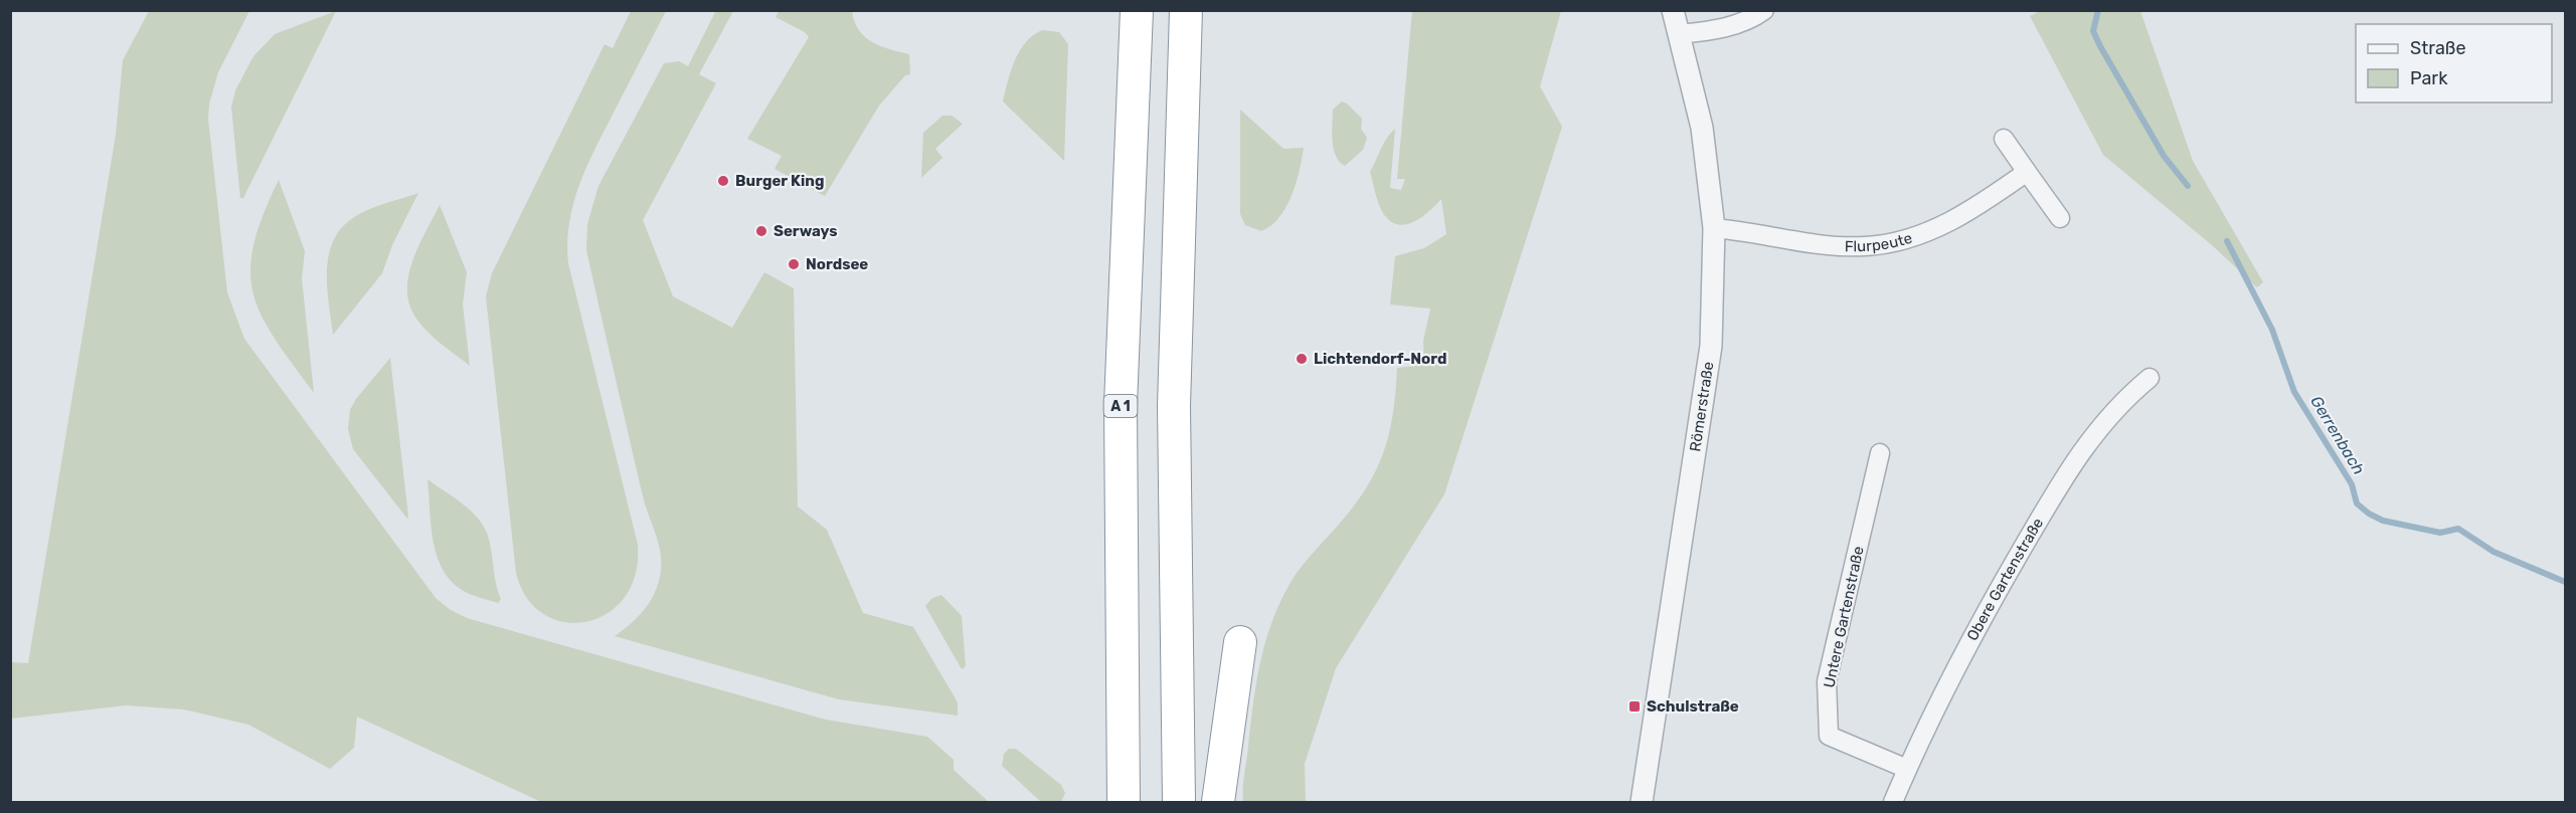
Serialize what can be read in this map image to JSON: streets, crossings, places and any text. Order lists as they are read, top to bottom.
{
  "streets": {
    "highway": ["A 1"],
    "street": [
      "Flurpeute",
      "Römerstraße",
      "Obere Gartenstraße",
      "Untere Gartenstraße"
    ]
  },
  "crossings": [
    ["Flurpeute", "Römerstraße"],
    ["Obere Gartenstraße", "Untere Gartenstraße"]
  ],
  "water": ["Gerrenbach"],
  "places": {
    "other": [
      "Burger King",
      "Serways",
      "Nordsee",
      "Lichtendorf-Nord"
    ],
    "transit": ["Schulstraße"]
  },
  "legend": ["Straße", "Park"]
}
